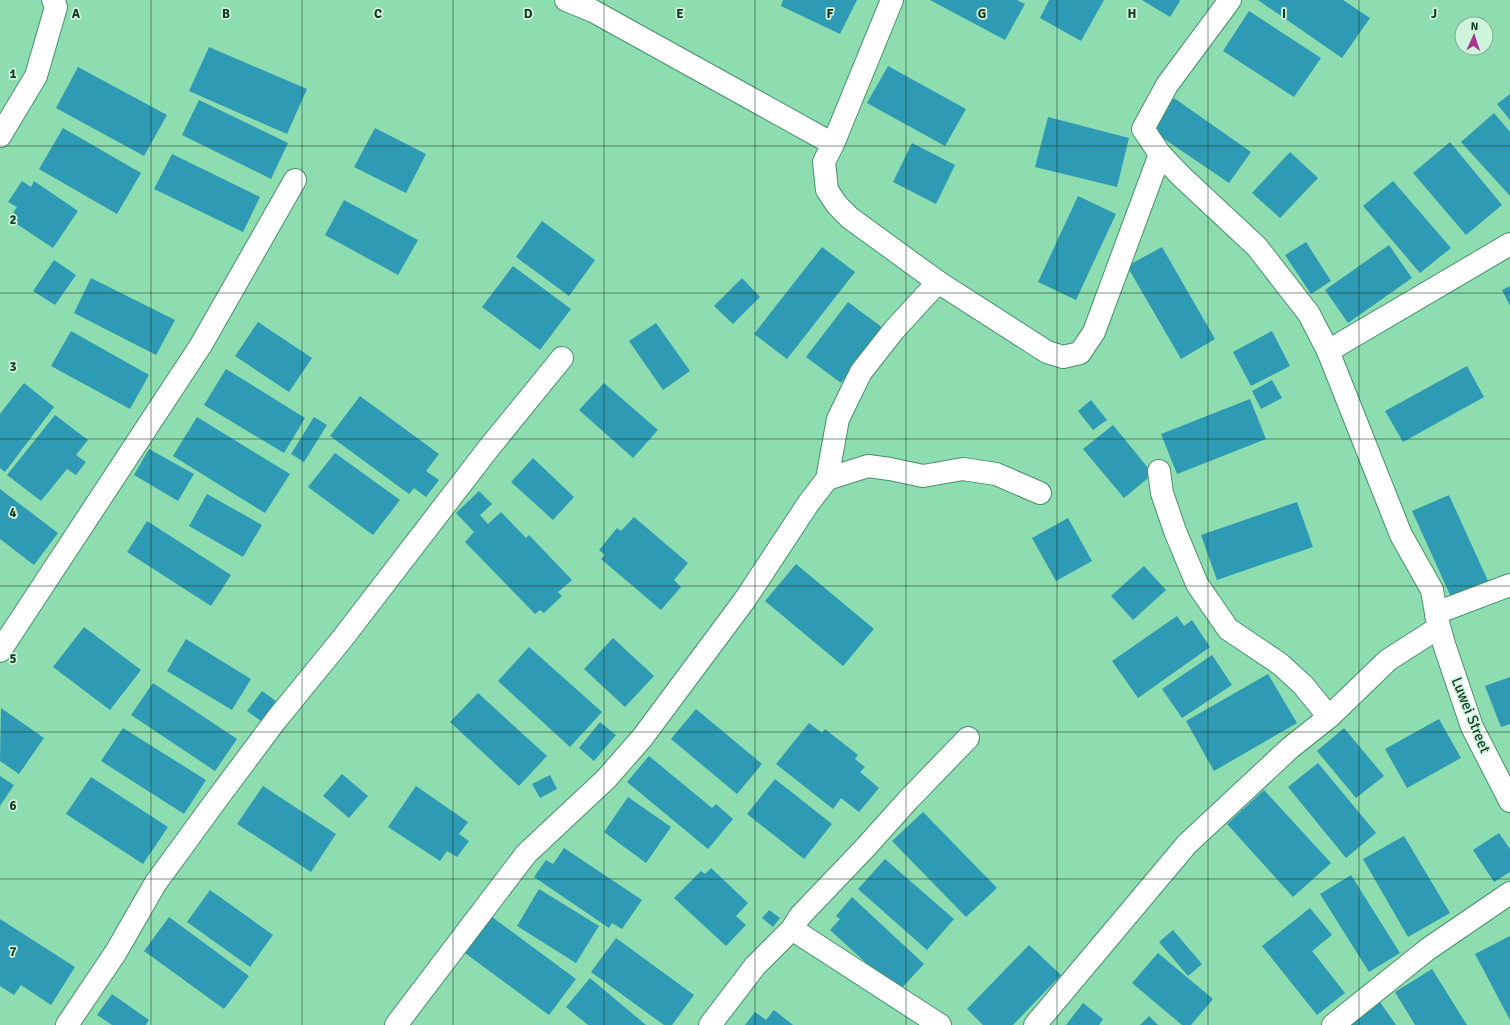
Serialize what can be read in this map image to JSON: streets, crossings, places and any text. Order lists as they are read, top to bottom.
{
  "streets": {
    "street": ["Luwei Street"]
  },
  "north": "top",
  "grid": {
    "columns": [
      "A",
      "B",
      "C",
      "D",
      "E",
      "F",
      "G",
      "H",
      "I",
      "J"
    ],
    "rows": [
      "1",
      "2",
      "3",
      "4",
      "5",
      "6",
      "7"
    ]
  }
}
